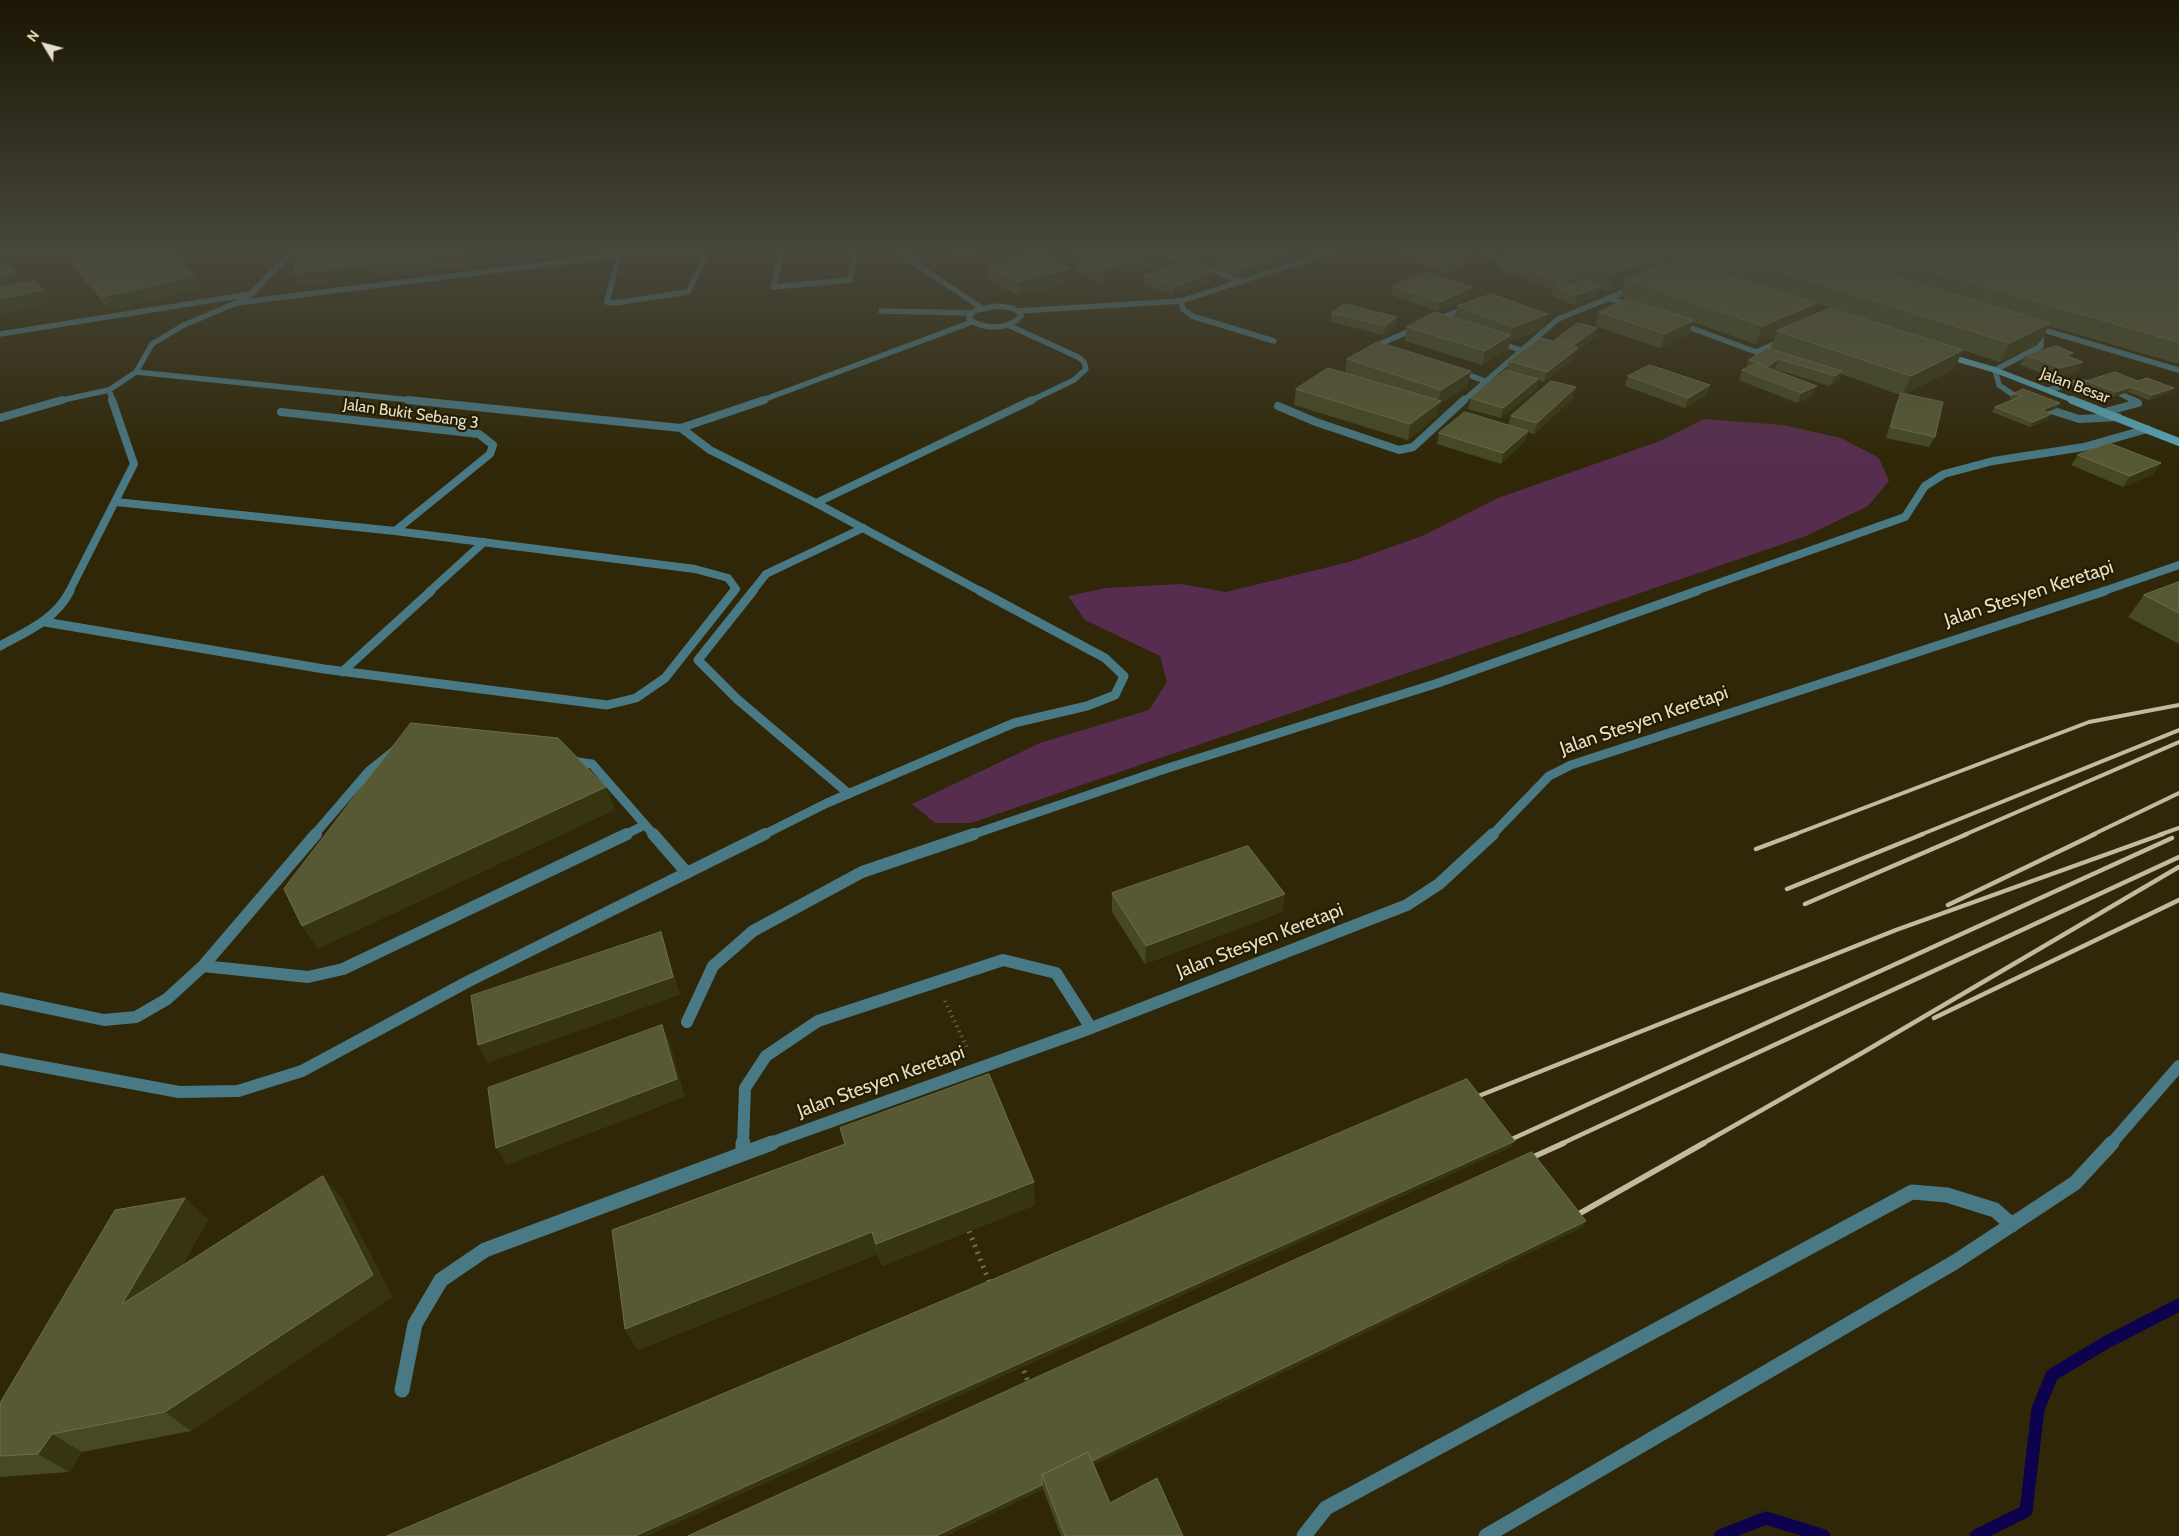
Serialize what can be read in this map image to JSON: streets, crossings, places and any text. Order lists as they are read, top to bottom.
{
  "streets": {
    "street": ["Jalan Besar", "Jalan Bukit Sebang 3", "Jalan Stesyen Keretapi"]
  },
  "north": "top left"
}
